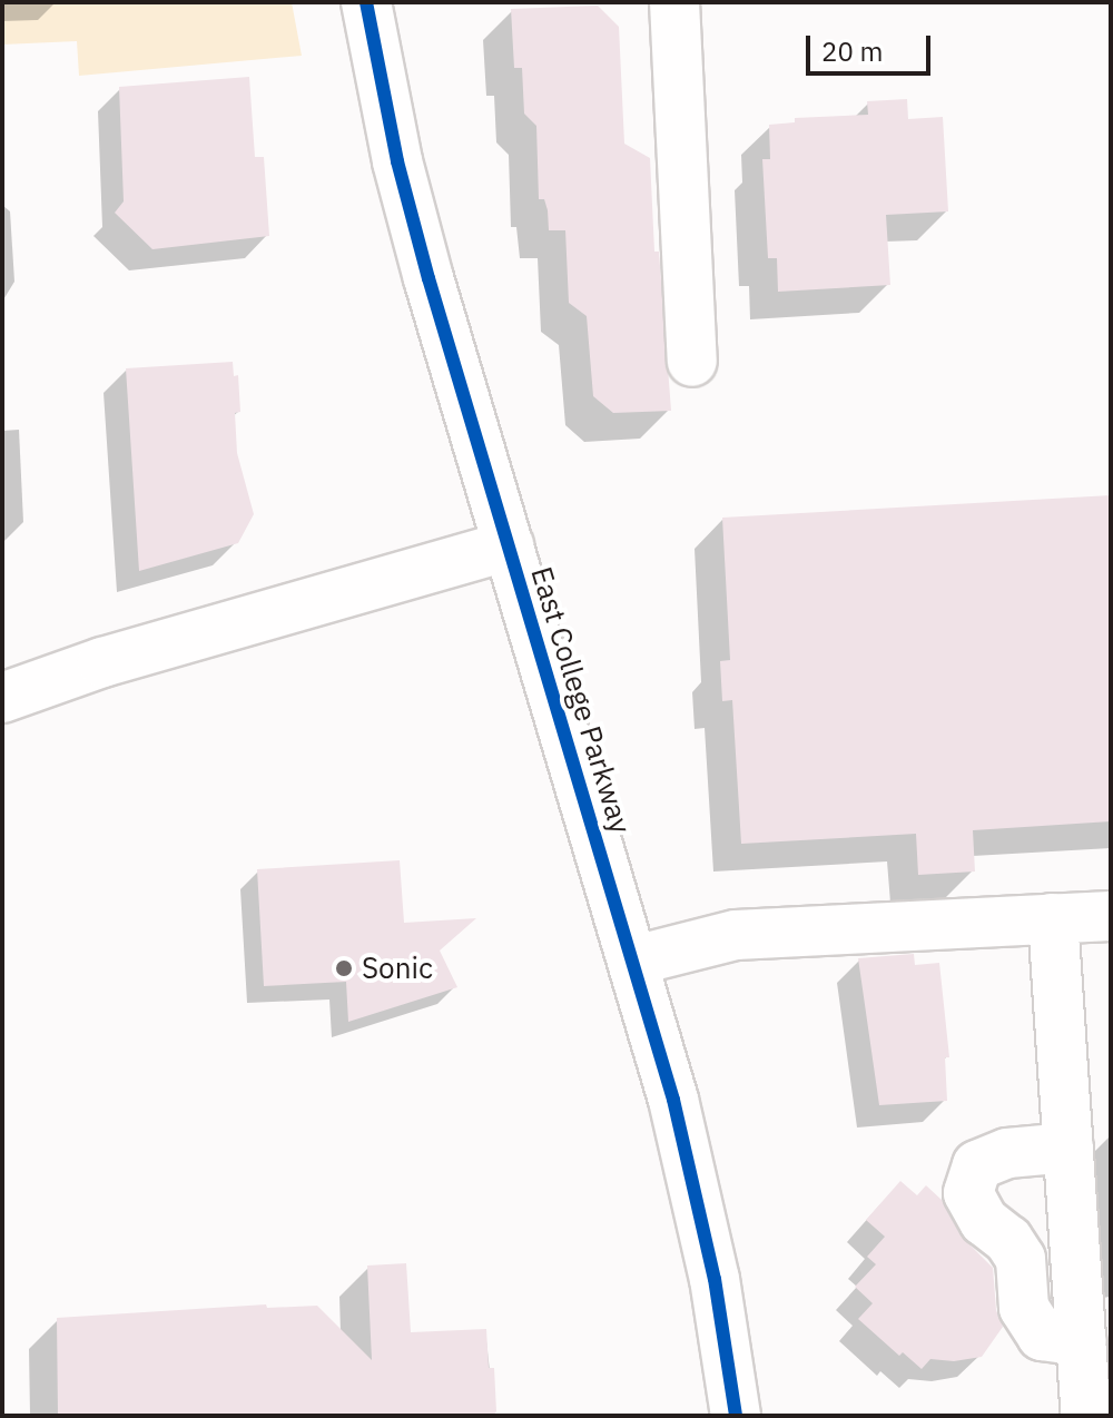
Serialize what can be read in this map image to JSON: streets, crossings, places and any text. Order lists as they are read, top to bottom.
{
  "streets": {
    "main road": ["East College Parkway"]
  },
  "places": ["Sonic"],
  "scale_bar": "20 m"
}
